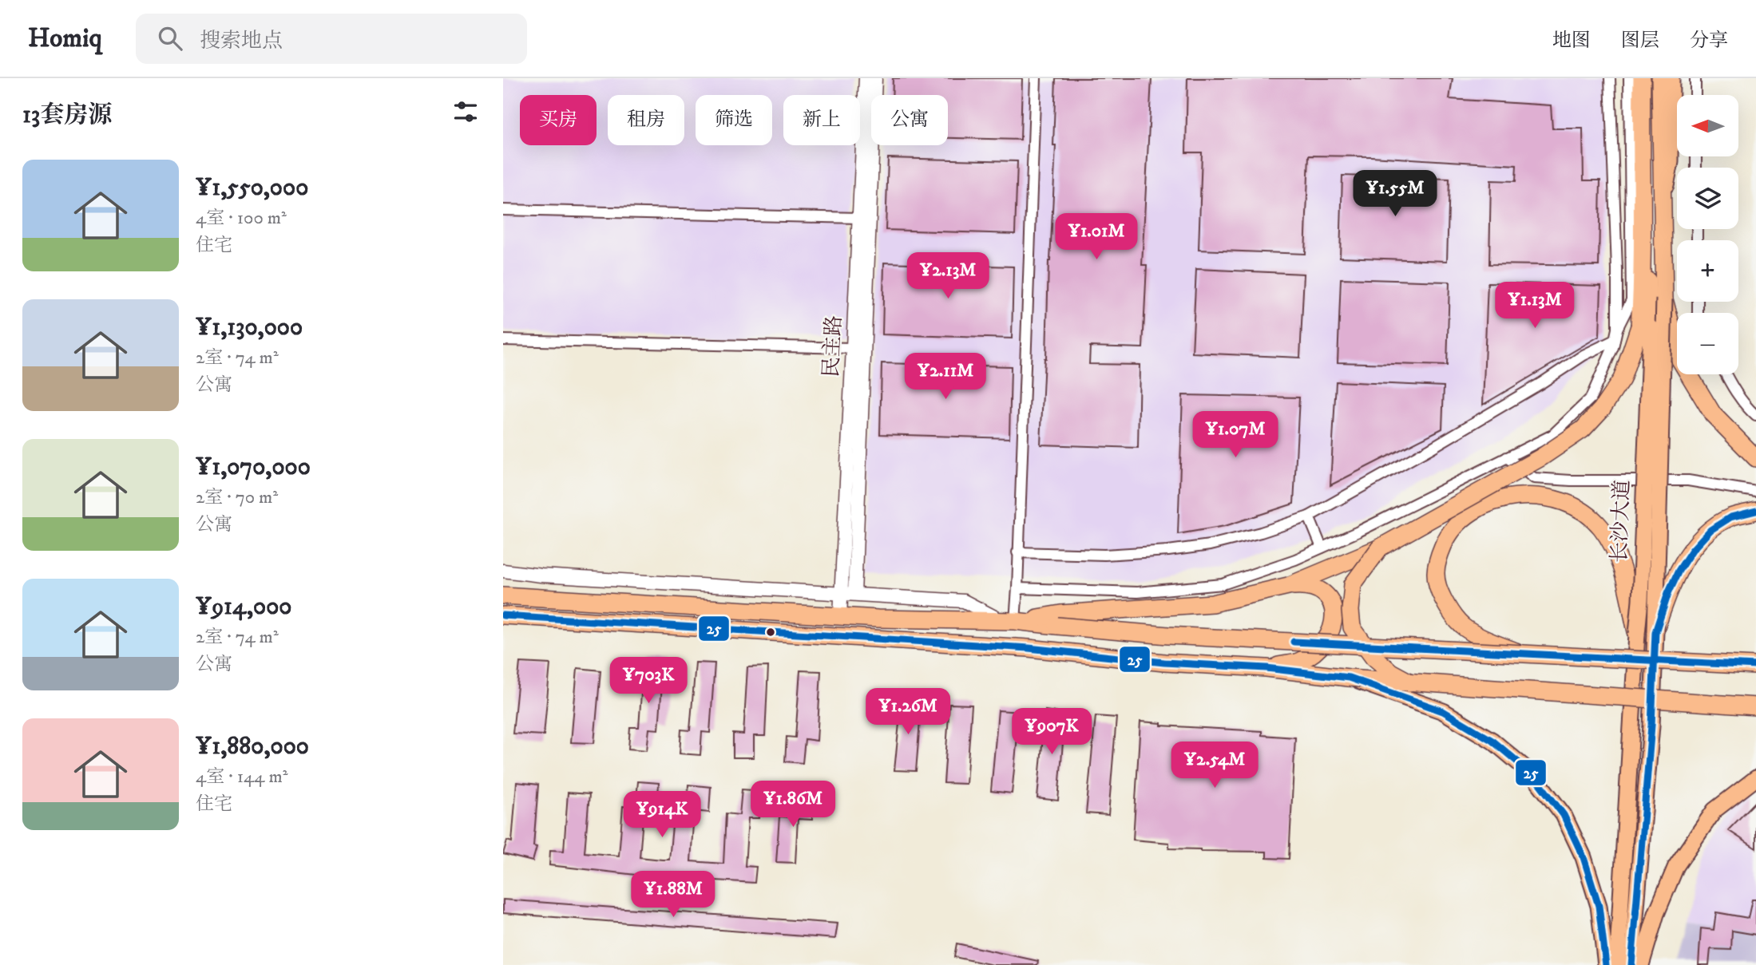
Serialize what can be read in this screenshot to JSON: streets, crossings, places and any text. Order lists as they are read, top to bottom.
{
  "streets": {
    "main road": ["长沙大道"],
    "street": ["民主路"]
  },
  "lines": ["transit line 25"],
  "north": "left",
  "page": {
    "header": "Homiq",
    "search": "搜索地点",
    "nav": ["地图", "图层", "分享"],
    "heading": "13套房源",
    "map_buttons": ["+", "−"],
    "chip": [
      "买房",
      "租房",
      "筛选",
      "新上",
      "公寓"
    ],
    "list": [
      {
        "name": "¥1,550,000",
        "note": "4室 · 100 m² · 住宅"
      },
      {
        "name": "¥1,130,000",
        "note": "2室 · 74 m² · 公寓"
      },
      {
        "name": "¥1,070,000",
        "note": "2室 · 70 m² · 公寓"
      },
      {
        "name": "¥914,000",
        "note": "2室 · 74 m² · 公寓"
      },
      {
        "name": "¥1,880,000",
        "note": "4室 · 144 m² · 住宅"
      }
    ],
    "price": [
      "¥1.55M",
      "¥1.01M",
      "¥2.13M",
      "¥1.13M",
      "¥2.11M",
      "¥1.07M",
      "¥703K",
      "¥1.26M",
      "¥907K",
      "¥2.54M",
      "¥1.86M",
      "¥914K",
      "¥1.88M"
    ]
  }
}
